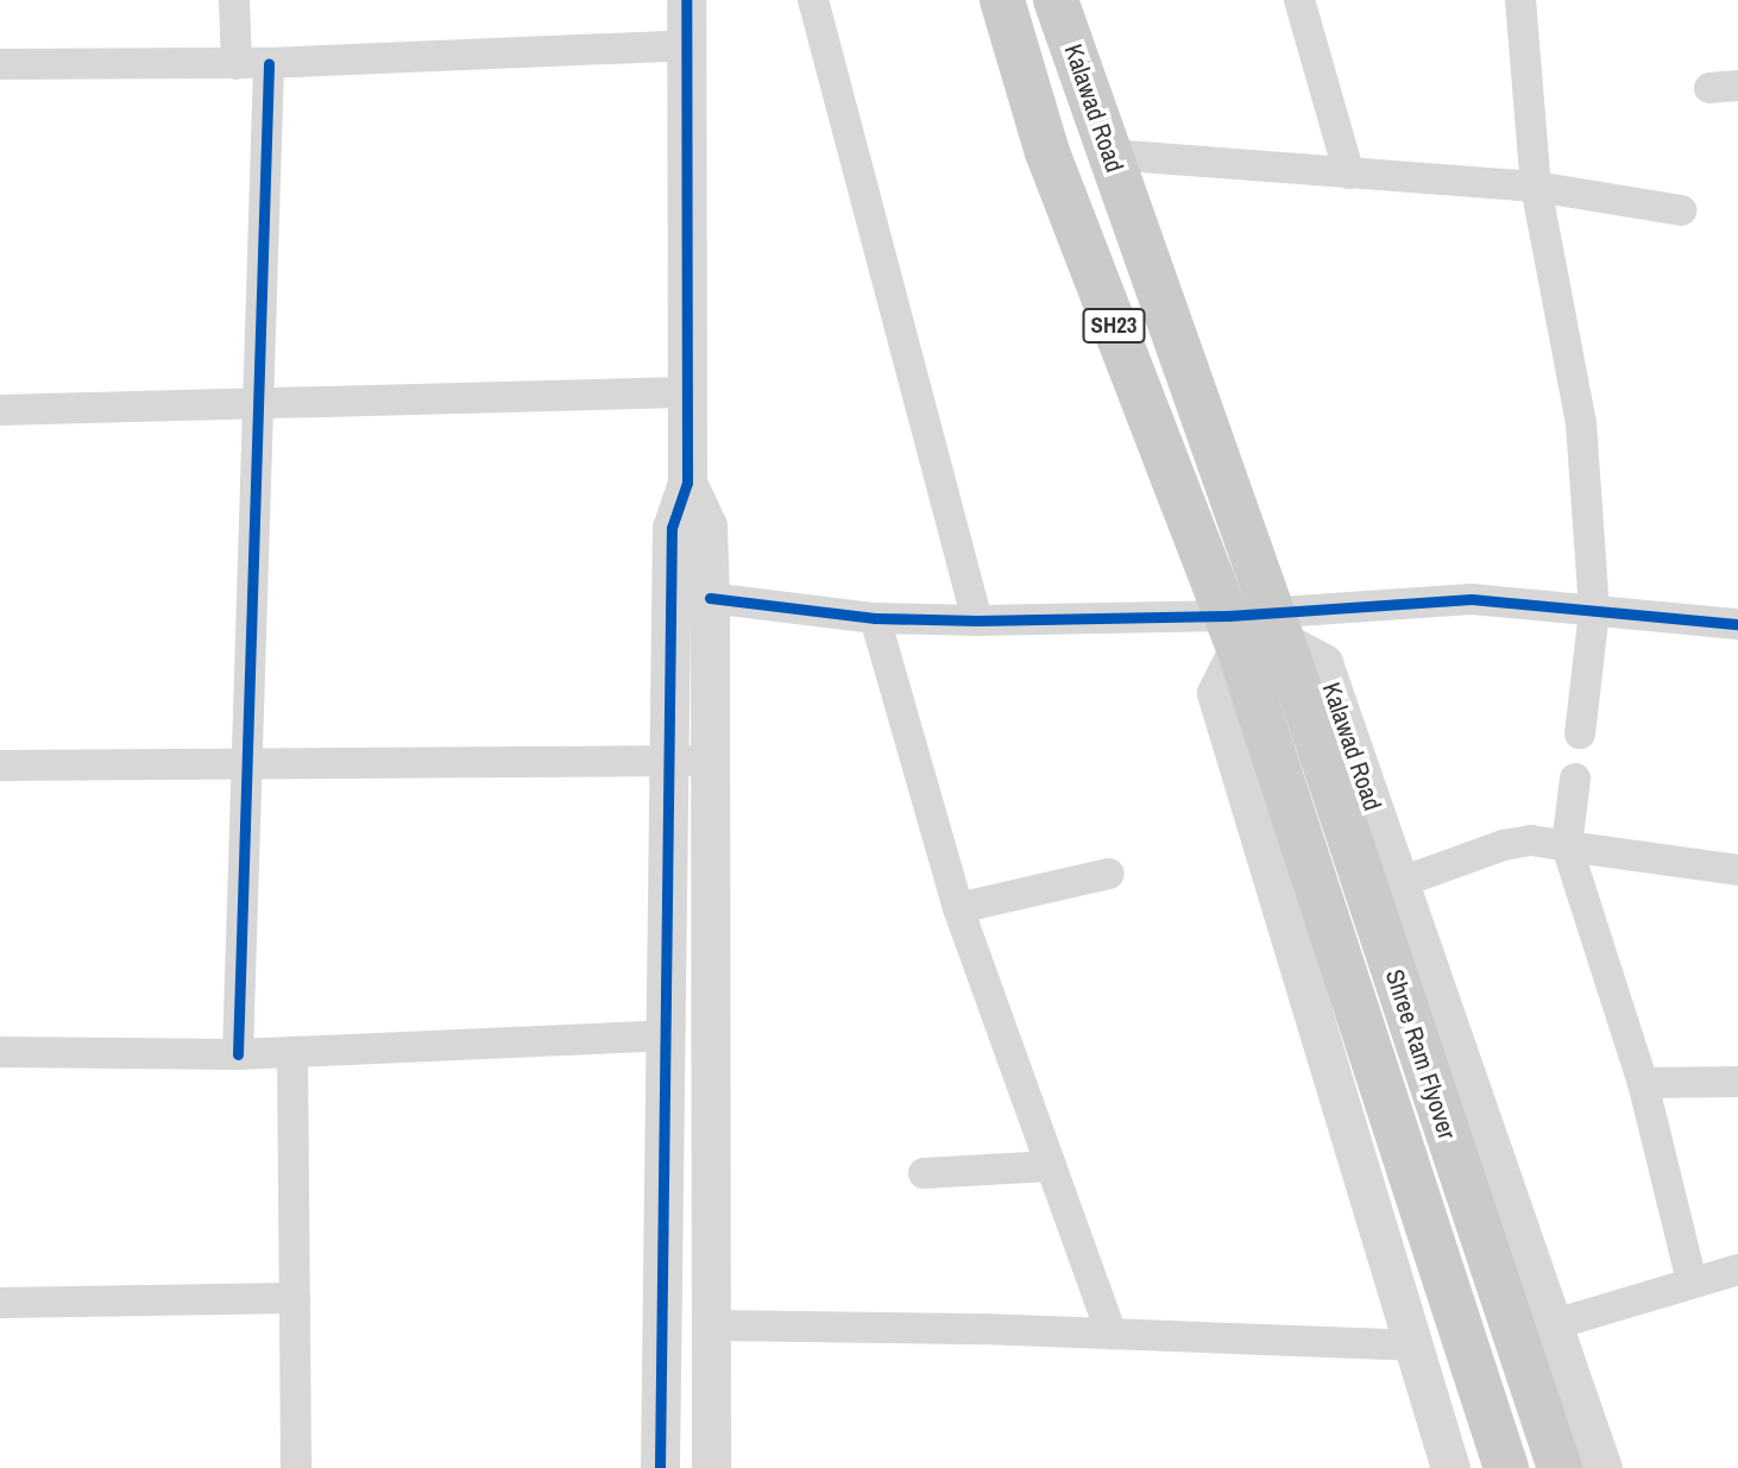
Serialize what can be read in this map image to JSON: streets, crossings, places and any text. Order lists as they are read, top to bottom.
{
  "streets": {
    "main road": ["Kalawad Road", "SH23", "Shree Ram Flyover"]
  },
  "crossings": [
    ["Kalawad Road", "SH23"],
    ["Kalawad Road", "Shree Ram Flyover"],
    ["SH23", "Shree Ram Flyover"]
  ]
}
